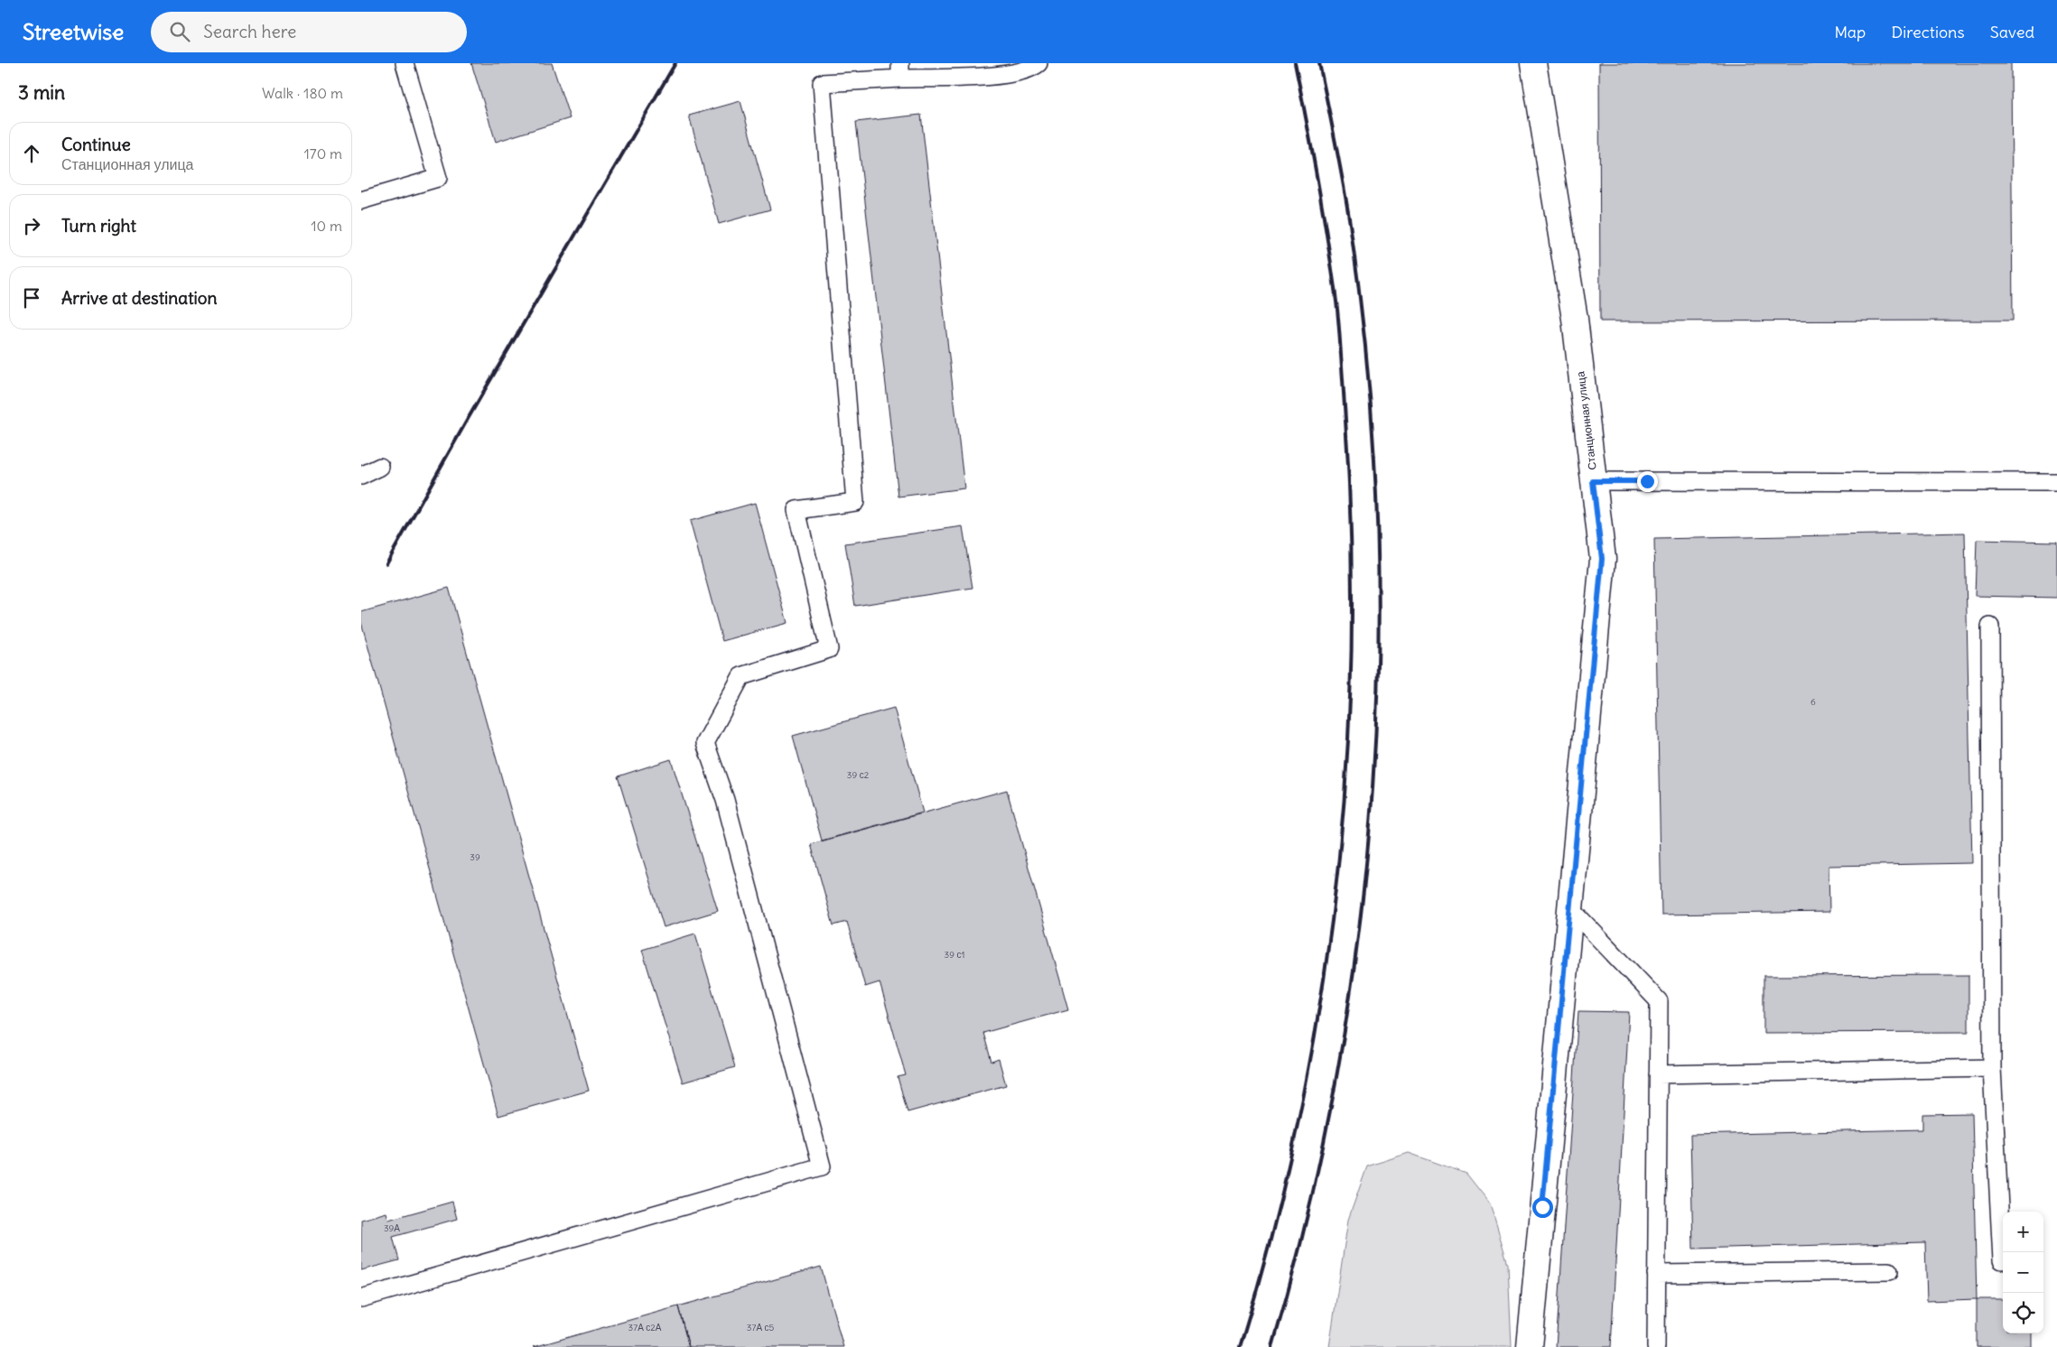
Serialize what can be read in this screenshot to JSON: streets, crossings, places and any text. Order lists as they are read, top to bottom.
{
  "streets": {
    "street": ["Станционная улица"]
  },
  "house_numbers": [
    "6",
    "39 с2",
    "39",
    "39 с1",
    "39А",
    "37А с2А",
    "37А с5"
  ],
  "page": {
    "header": "Streetwise",
    "search": "Search here",
    "nav": ["Map", "Directions", "Saved"],
    "heading": ["3 min", "Walk · 180 m"],
    "list": [
      ["Continue", "Станционная улица", "170 m"],
      ["Turn right", "10 m"],
      "Arrive at destination"
    ],
    "map_buttons": ["+", "−"]
  }
}
